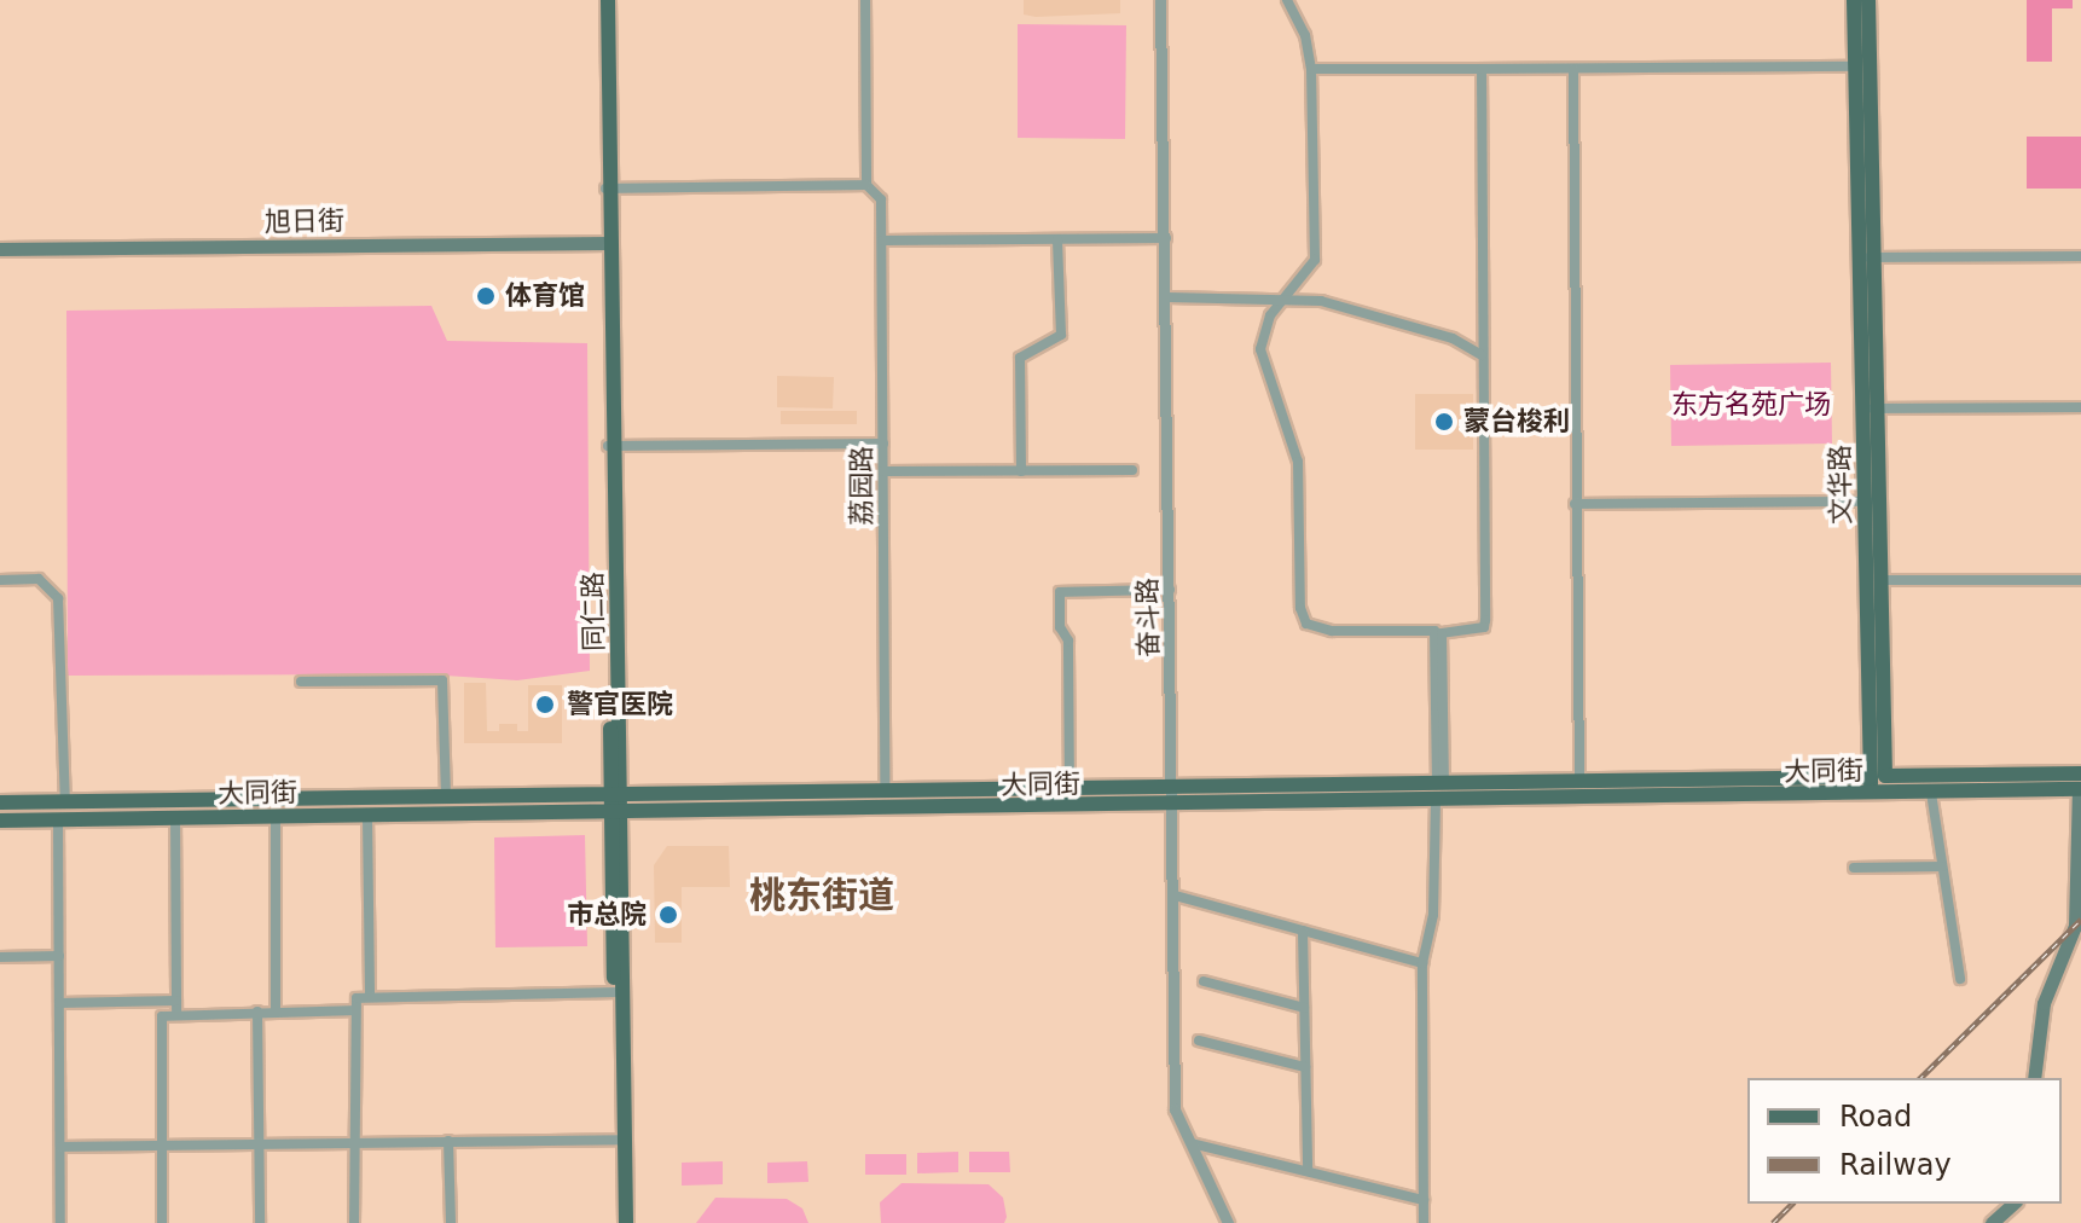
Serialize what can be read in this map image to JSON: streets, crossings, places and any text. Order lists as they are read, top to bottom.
{
  "streets": {
    "main road": [
      "旭日街",
      "文华路",
      "同仁路",
      "大同街"
    ],
    "street": ["荔园路", "奋斗路"]
  },
  "crossings": [
    ["旭日街", "同仁路"],
    ["文华路", "大同街"],
    ["荔园路", "大同街"],
    ["同仁路", "大同街"],
    ["奋斗路", "大同街"]
  ],
  "districts": ["桃东街道"],
  "parks": ["东方名苑广场"],
  "places": [
    "体育馆",
    "蒙台梭利",
    "警官医院",
    "市总院"
  ],
  "legend": ["Road", "Railway"]
}
